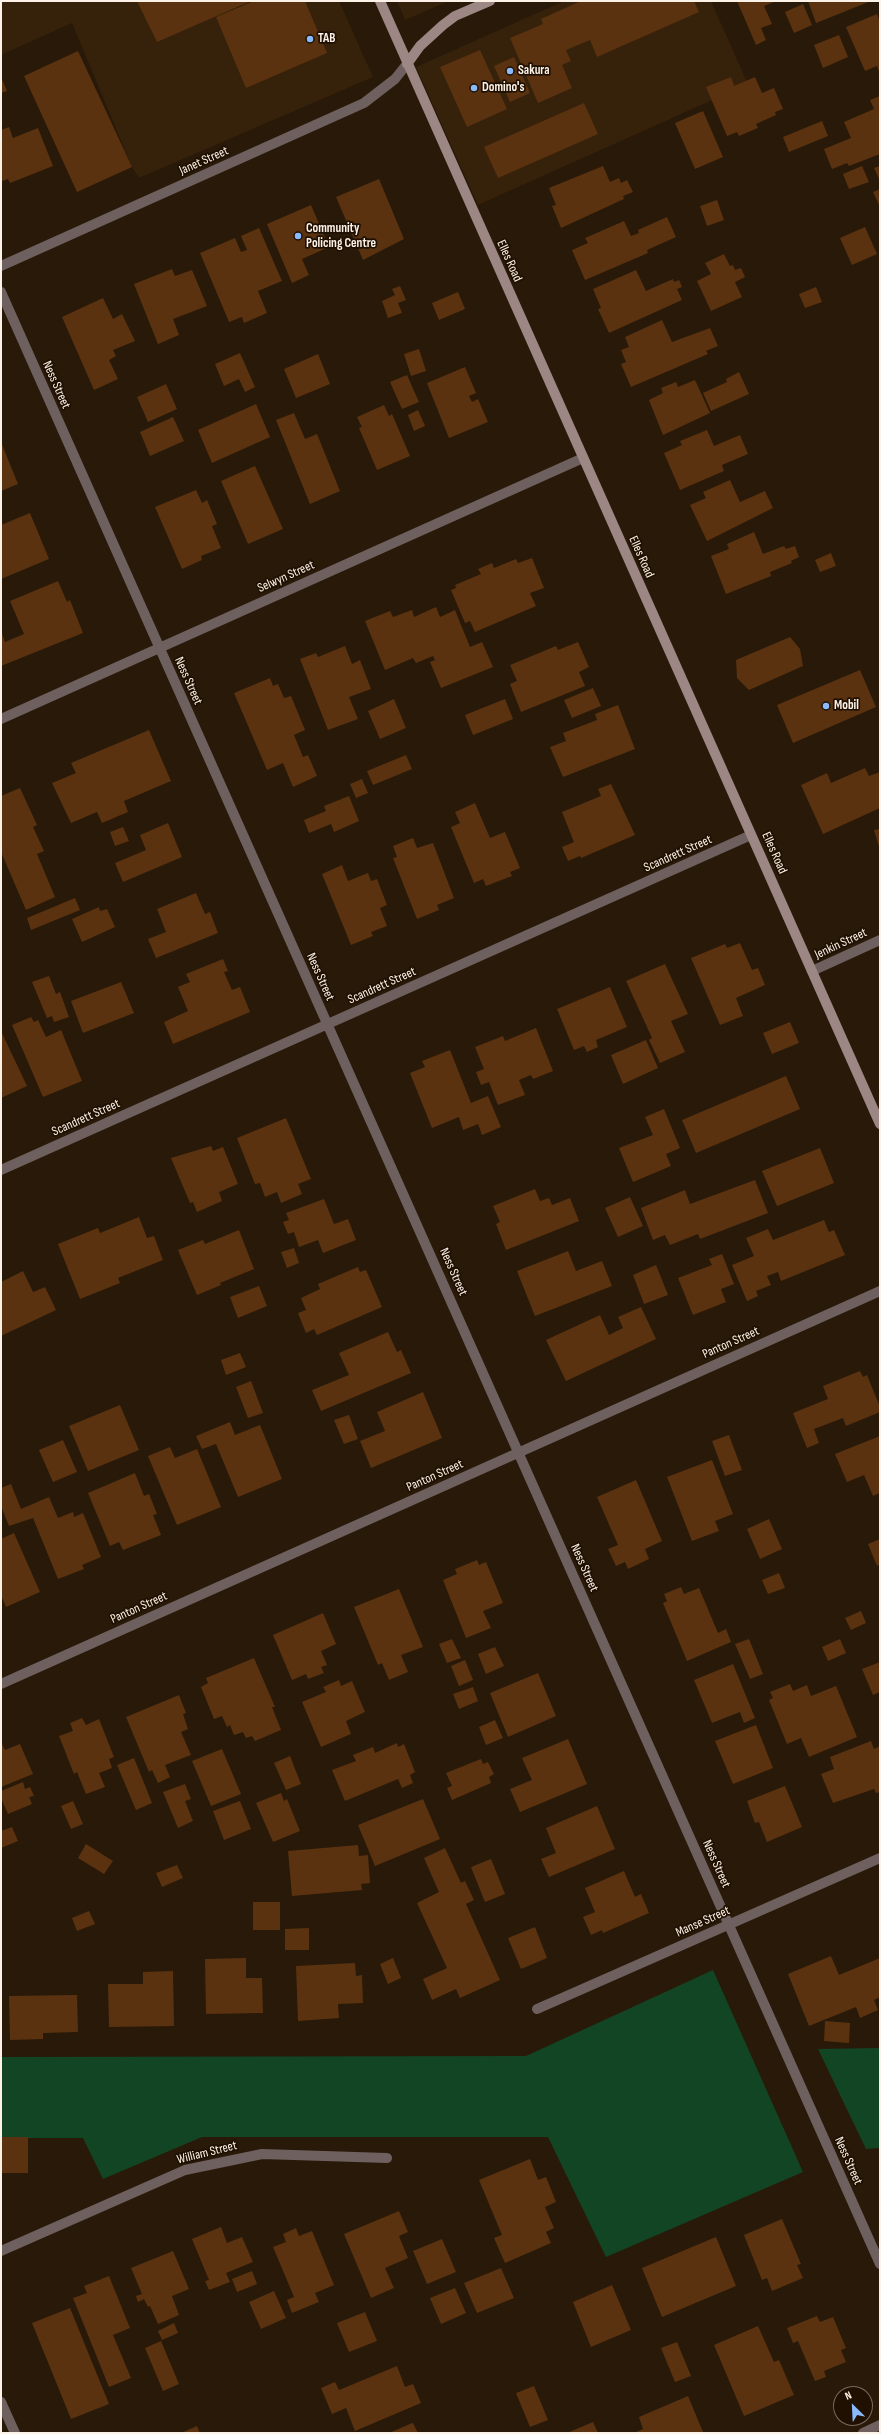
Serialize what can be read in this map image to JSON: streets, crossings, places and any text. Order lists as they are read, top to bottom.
{
  "streets": {
    "main road": ["Elles Road"],
    "street": [
      "Janet Street",
      "Ness Street",
      "Selwyn Street",
      "Scandrett Street",
      "Jenkin Street",
      "Panton Street",
      "Manse Street",
      "William Street"
    ]
  },
  "crossings": [
    ["Janet Street", "Elles Road"],
    ["Elles Road", "Selwyn Street"],
    ["Elles Road", "Scandrett Street"],
    ["Elles Road", "Jenkin Street"],
    ["Ness Street", "Selwyn Street"],
    ["Ness Street", "Scandrett Street"],
    ["Ness Street", "Panton Street"],
    ["Ness Street", "Manse Street"]
  ],
  "places": [
    "TAB",
    "Sakura",
    "Domino's",
    "Community Policing Centre",
    "Mobil"
  ],
  "north": "top left"
}
